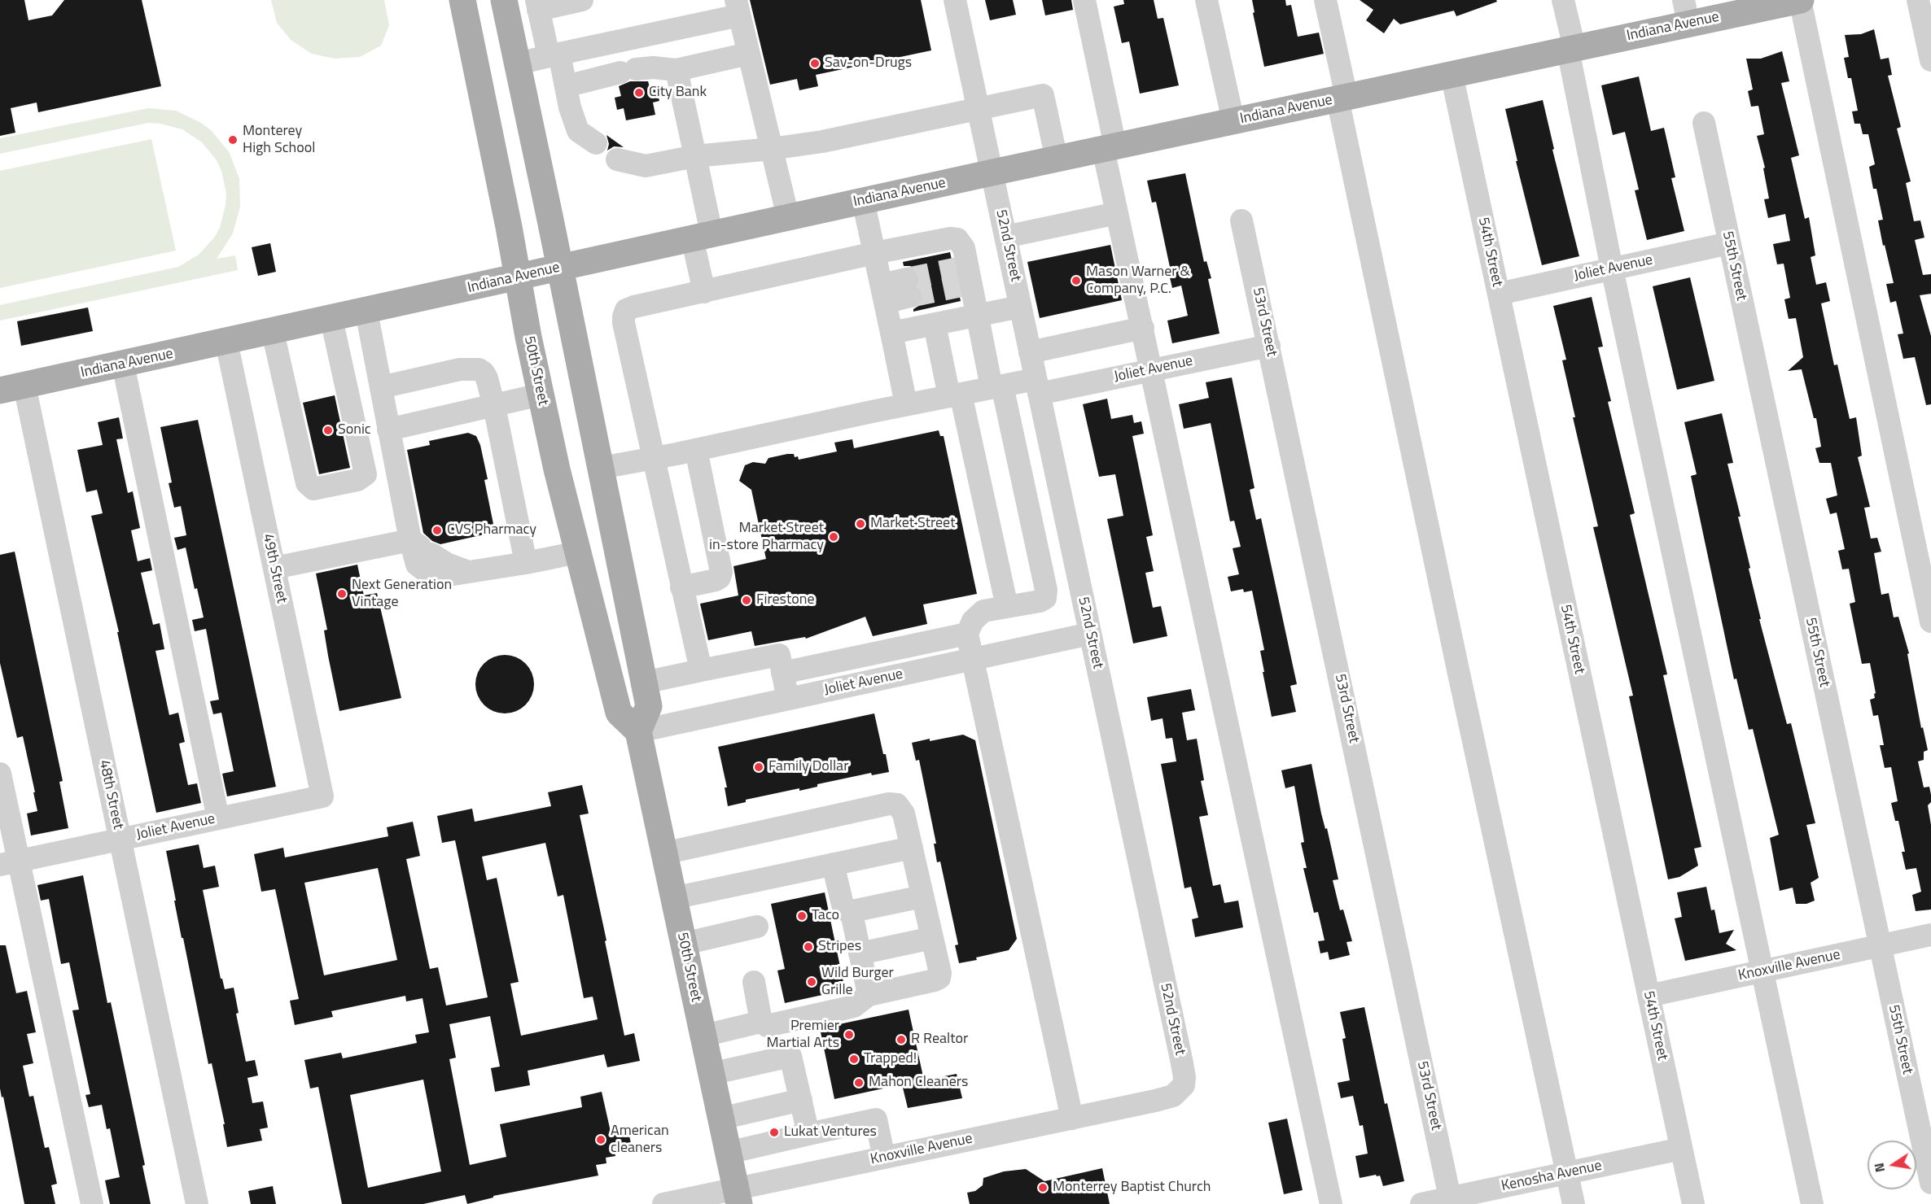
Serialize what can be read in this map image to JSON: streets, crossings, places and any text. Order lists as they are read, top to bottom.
{
  "streets": {
    "main road": ["Indiana Avenue", "50th Street"],
    "street": [
      "52nd Street",
      "54th Street",
      "55th Street",
      "Joliet Avenue",
      "53rd Street",
      "49th Street",
      "48th Street",
      "Knoxville Avenue",
      "Kenosha Avenue"
    ]
  },
  "crossings": [
    ["Indiana Avenue", "52nd Street"],
    ["Indiana Avenue", "54th Street"],
    ["Indiana Avenue", "50th Street"],
    ["Indiana Avenue", "49th Street"],
    ["Indiana Avenue", "48th Street"],
    ["52nd Street", "Joliet Avenue"],
    ["52nd Street", "Knoxville Avenue"],
    ["54th Street", "Joliet Avenue"],
    ["54th Street", "Knoxville Avenue"],
    ["54th Street", "Kenosha Avenue"],
    ["55th Street", "Joliet Avenue"],
    ["55th Street", "Knoxville Avenue"],
    ["Joliet Avenue", "53rd Street"],
    ["Joliet Avenue", "50th Street"],
    ["Joliet Avenue", "49th Street"],
    ["Joliet Avenue", "48th Street"],
    ["53rd Street", "Kenosha Avenue"],
    ["50th Street", "Knoxville Avenue"]
  ],
  "places": [
    "Sav-on-Drugs",
    "City Bank",
    "Monterey High School",
    "Mason Warner & Company, P.C.",
    "Sonic",
    "Market Street",
    "CVS Pharmacy",
    "Market Street in-store Pharmacy",
    "Next Generation Vintage",
    "Firestone",
    "Family Dollar",
    "Taco",
    "Stripes",
    "Wild Burger Grille",
    "Premier Martial Arts",
    "R Realtor",
    "Trapped!",
    "Mahon Cleaners",
    "Lukat Ventures",
    "American cleaners",
    "Monterrey Baptist Church"
  ],
  "north": "left"
}
